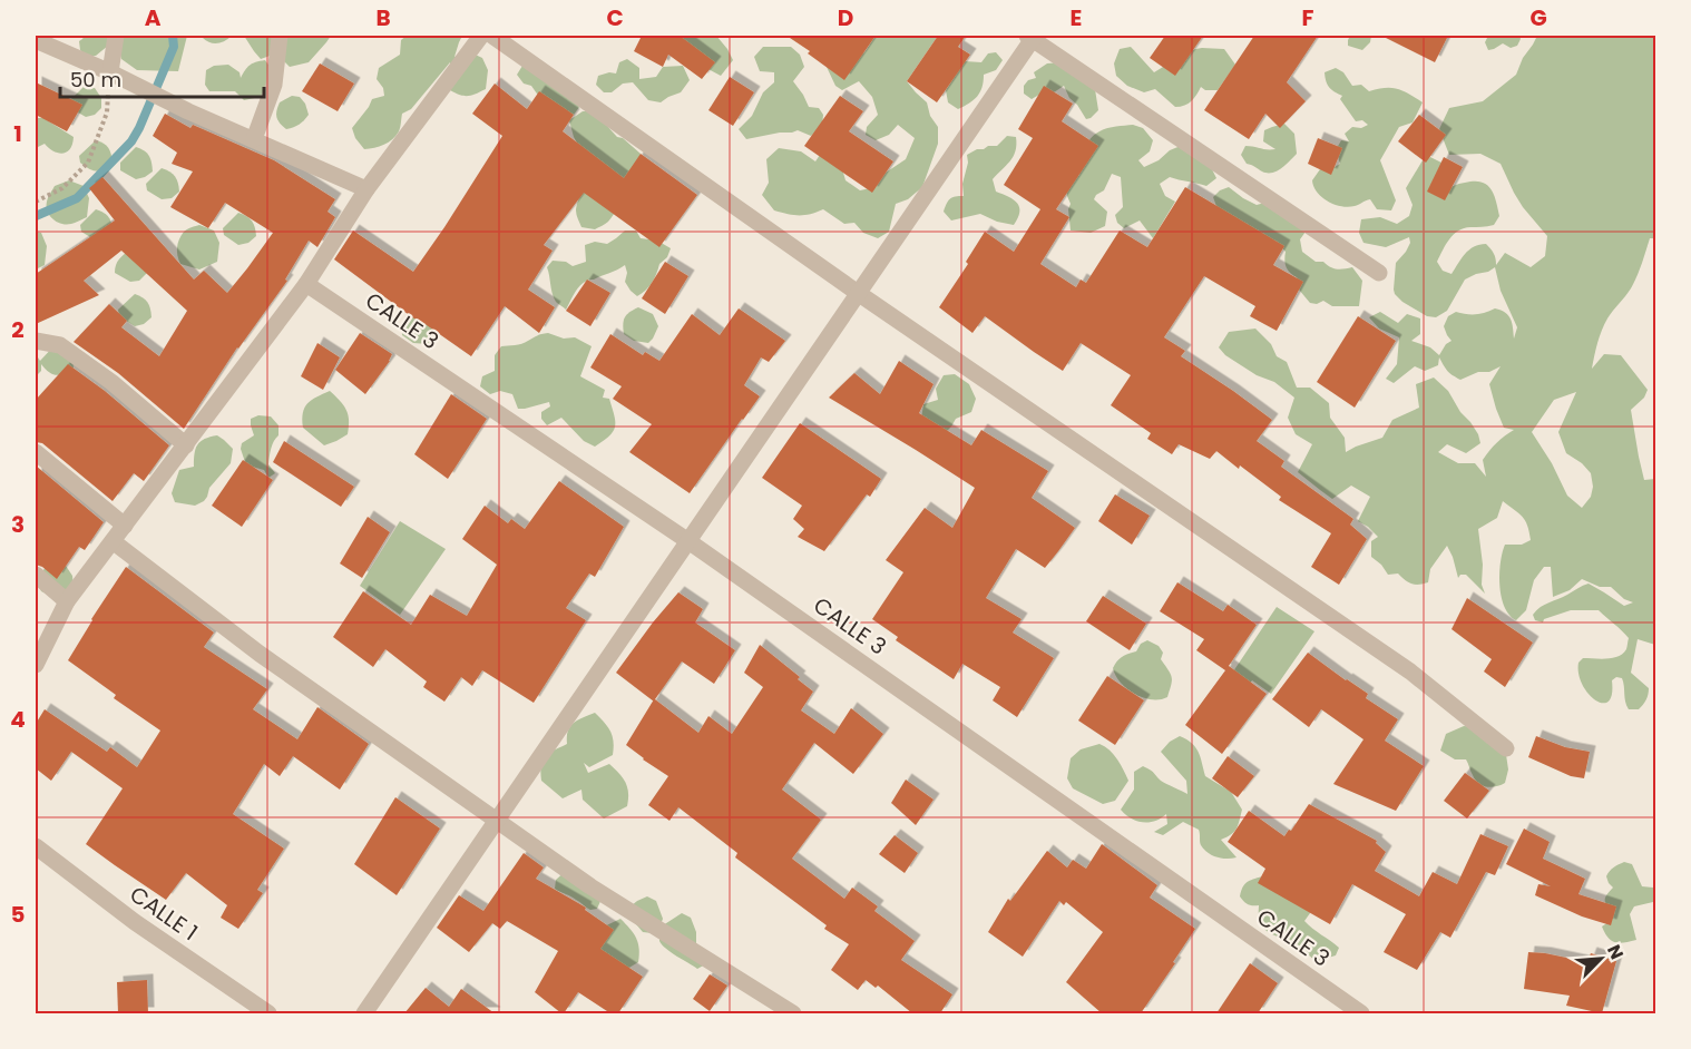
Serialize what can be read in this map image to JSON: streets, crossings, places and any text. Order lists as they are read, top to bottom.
{
  "streets": {
    "street": ["CALLE 3", "CALLE 1"]
  },
  "scale_bar": "50 m",
  "north": "top right",
  "grid": {
    "columns": [
      "A",
      "B",
      "C",
      "D",
      "E",
      "F",
      "G"
    ],
    "rows": [
      "1",
      "2",
      "3",
      "4",
      "5"
    ]
  }
}
